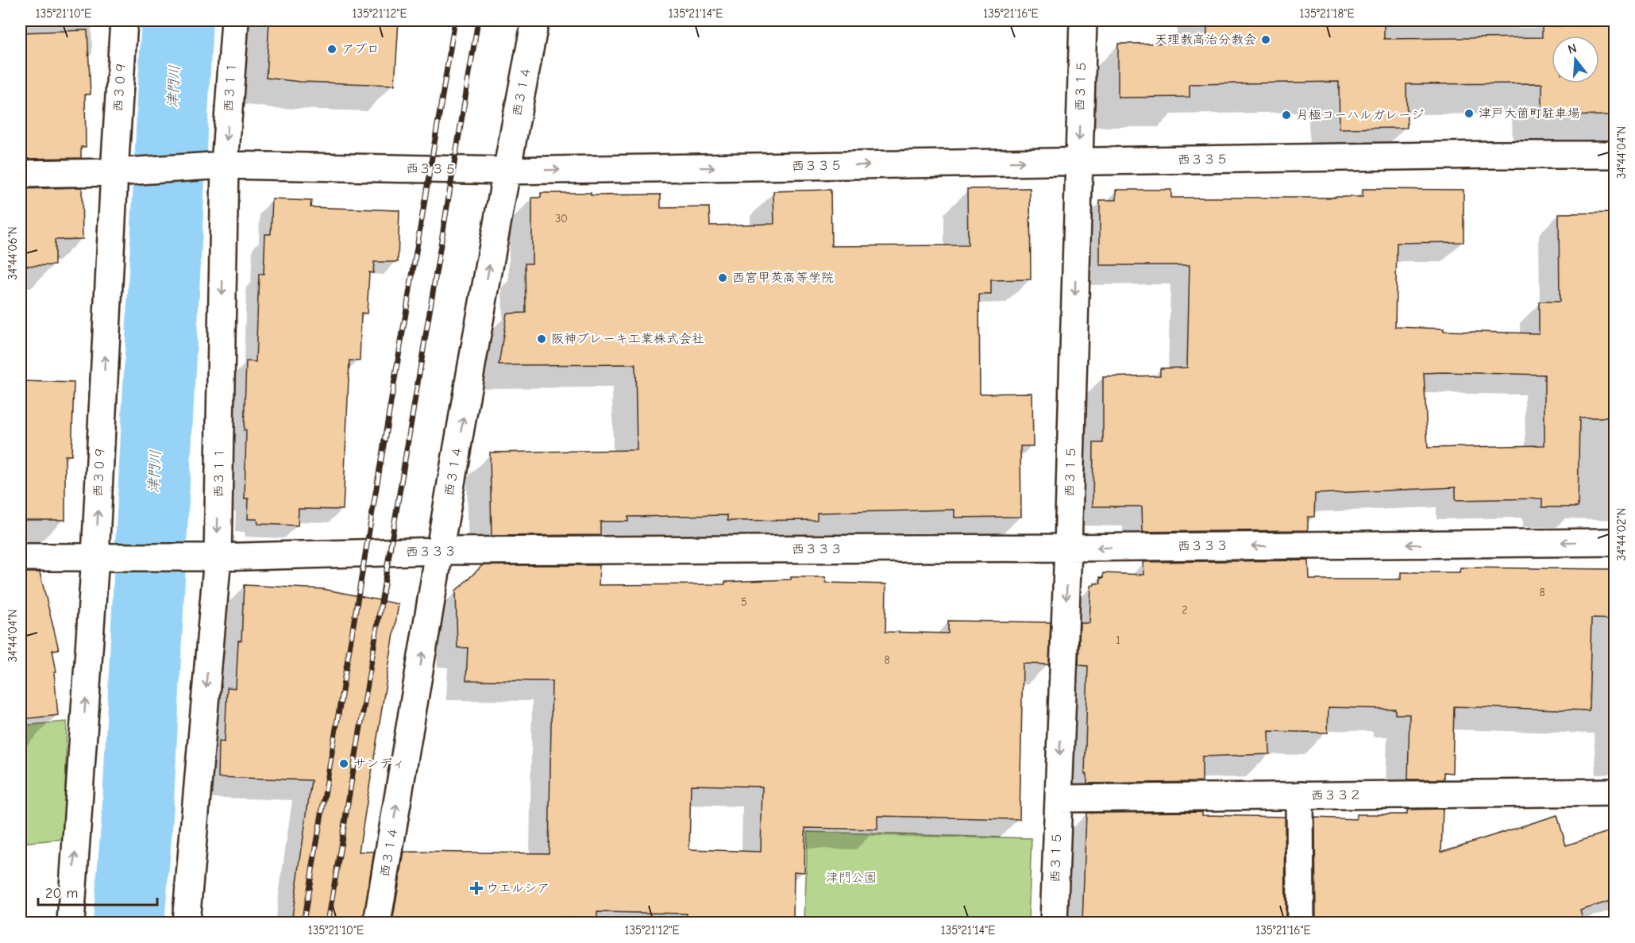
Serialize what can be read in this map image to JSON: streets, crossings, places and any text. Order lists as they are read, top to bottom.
{
  "streets": {
    "street": [
      "西３１５",
      "西３０９",
      "西３１１",
      "西３１４",
      "西３３５",
      "西３３３",
      "西３３２"
    ]
  },
  "crossings": [
    ["西３１５", "西３３５"],
    ["西３１５", "西３３３"],
    ["西３１５", "西３３２"],
    ["西３０９", "西３３５"],
    ["西３０９", "西３３３"],
    ["西３１１", "西３３５"],
    ["西３１１", "西３３３"],
    ["西３１４", "西３３５"],
    ["西３１４", "西３３３"]
  ],
  "one_way": [
    "西３１５",
    "西３０９",
    "西３１１",
    "西３１４",
    "西３３５"
  ],
  "water": ["津門川"],
  "parks": ["津門公園"],
  "places": {
    "other": [
      "天理教高治分教会",
      "アプロ",
      "津戸大箇町駐車場",
      "月極コーハルガレージ",
      "西宮甲英高等学院",
      "阪神ブレーキ工業株式会社",
      "サンディ"
    ],
    "health": ["ウエルシア"]
  },
  "house_numbers": [
    "30",
    "8",
    "5",
    "2",
    "1",
    "8"
  ],
  "scale_bar": "20 m",
  "north": "top",
  "coordinates": [
    "135°21'10\"E",
    "135°21'12\"E",
    "135°21'14\"E",
    "135°21'16\"E",
    "135°21'18\"E",
    "34°44'04\"N",
    "34°44'06\"N",
    "34°44'02\"N"
  ]
}
